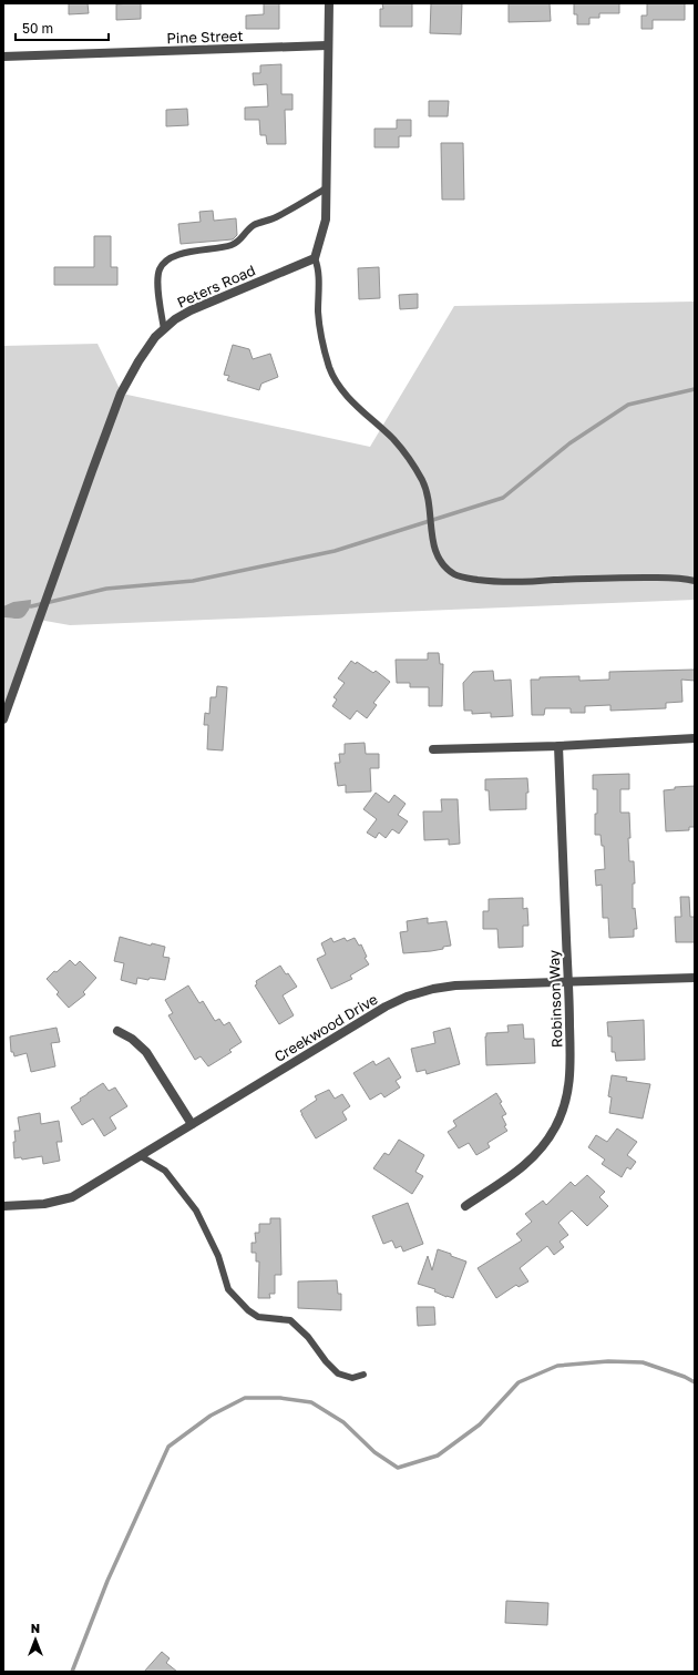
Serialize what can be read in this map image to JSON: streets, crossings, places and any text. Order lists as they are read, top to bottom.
{
  "streets": {
    "street": [
      "Pine Street",
      "Peters Road",
      "Robinson Way",
      "Creekwood Drive"
    ]
  },
  "crossings": [
    ["Robinson Way", "Creekwood Drive"]
  ],
  "scale_bar": "50 m",
  "north": "top"
}
